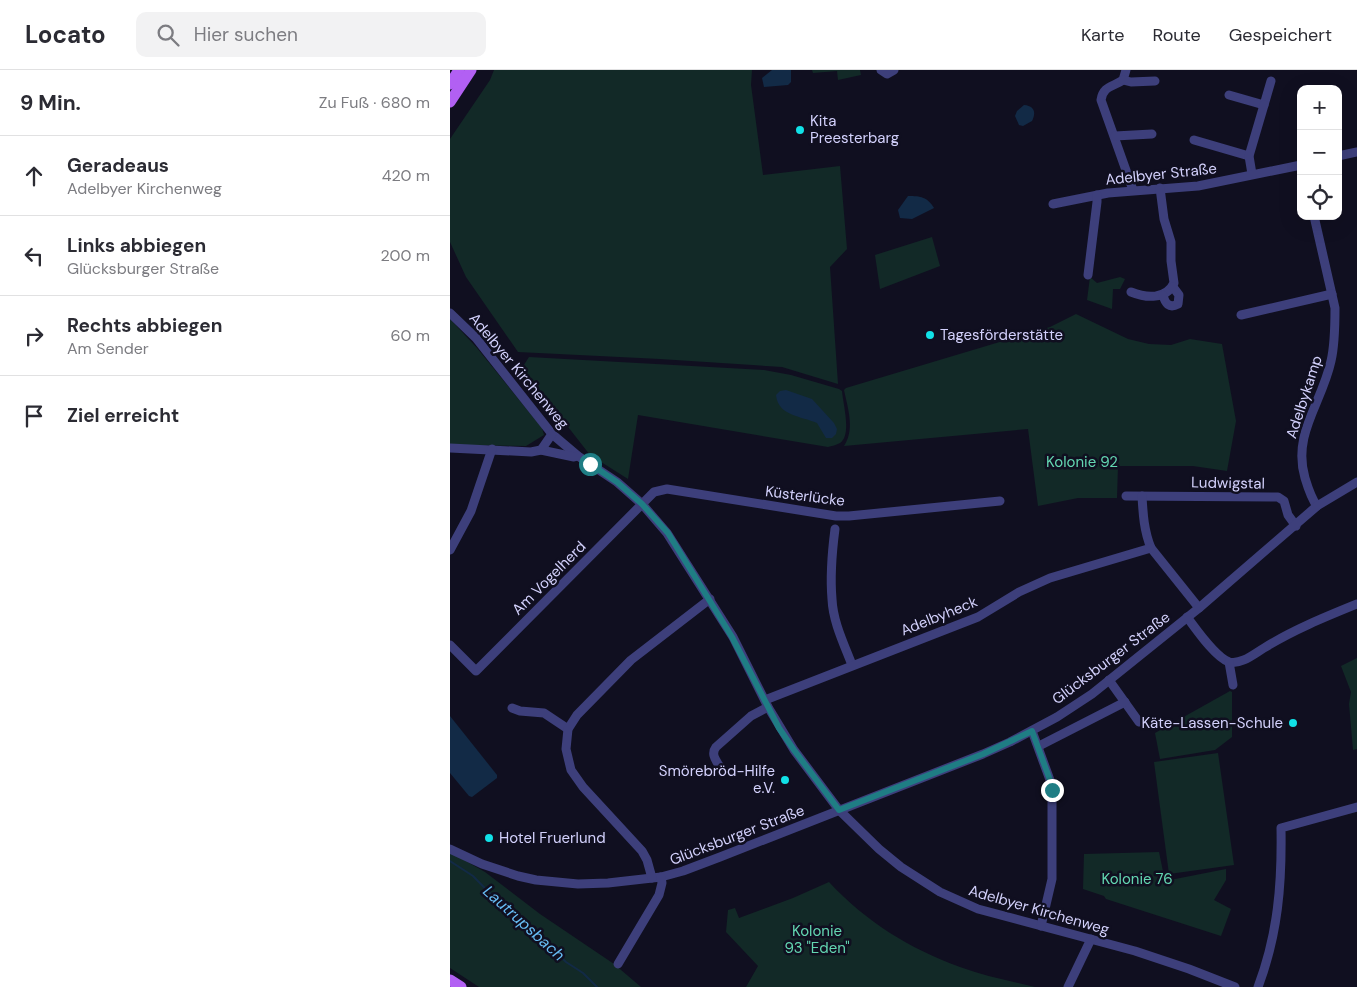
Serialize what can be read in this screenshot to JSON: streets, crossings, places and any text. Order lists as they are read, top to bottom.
{
  "streets": {
    "street": [
      "Adelbyer Straße",
      "Adelbyer Kirchenweg",
      "Adelbykamp",
      "Ludwigstal",
      "Küsterlücke",
      "Am Vogelherd",
      "Adelbyheck",
      "Glücksburger Straße"
    ]
  },
  "crossings": [
    ["Adelbyer Kirchenweg", "Küsterlücke"],
    ["Adelbyer Kirchenweg", "Am Vogelherd"],
    ["Adelbyer Kirchenweg", "Adelbyheck"],
    ["Adelbyer Kirchenweg", "Glücksburger Straße"],
    ["Adelbykamp", "Glücksburger Straße"],
    ["Ludwigstal", "Glücksburger Straße"],
    ["Küsterlücke", "Am Vogelherd"]
  ],
  "water": ["Lautrupsbach"],
  "parks": ["Kolonie 92", "Kolonie 76", "Kolonie 93 \"Eden\""],
  "places": [
    "Kita Preesterbarg",
    "Tagesförderstätte",
    "Käte-Lassen-Schule",
    "Smörebröd-Hilfe e.V.",
    "Hotel Fruerlund"
  ],
  "page": {
    "header": "Locato",
    "search": "Hier suchen",
    "nav": ["Karte", "Route", "Gespeichert"],
    "heading": ["9 Min.", "Zu Fuß · 680 m"],
    "map_buttons": ["+", "−"],
    "list": [
      ["Geradeaus", "Adelbyer Kirchenweg", "420 m"],
      ["Links abbiegen", "Glücksburger Straße", "200 m"],
      ["Rechts abbiegen", "Am Sender", "60 m"],
      "Ziel erreicht"
    ]
  }
}
